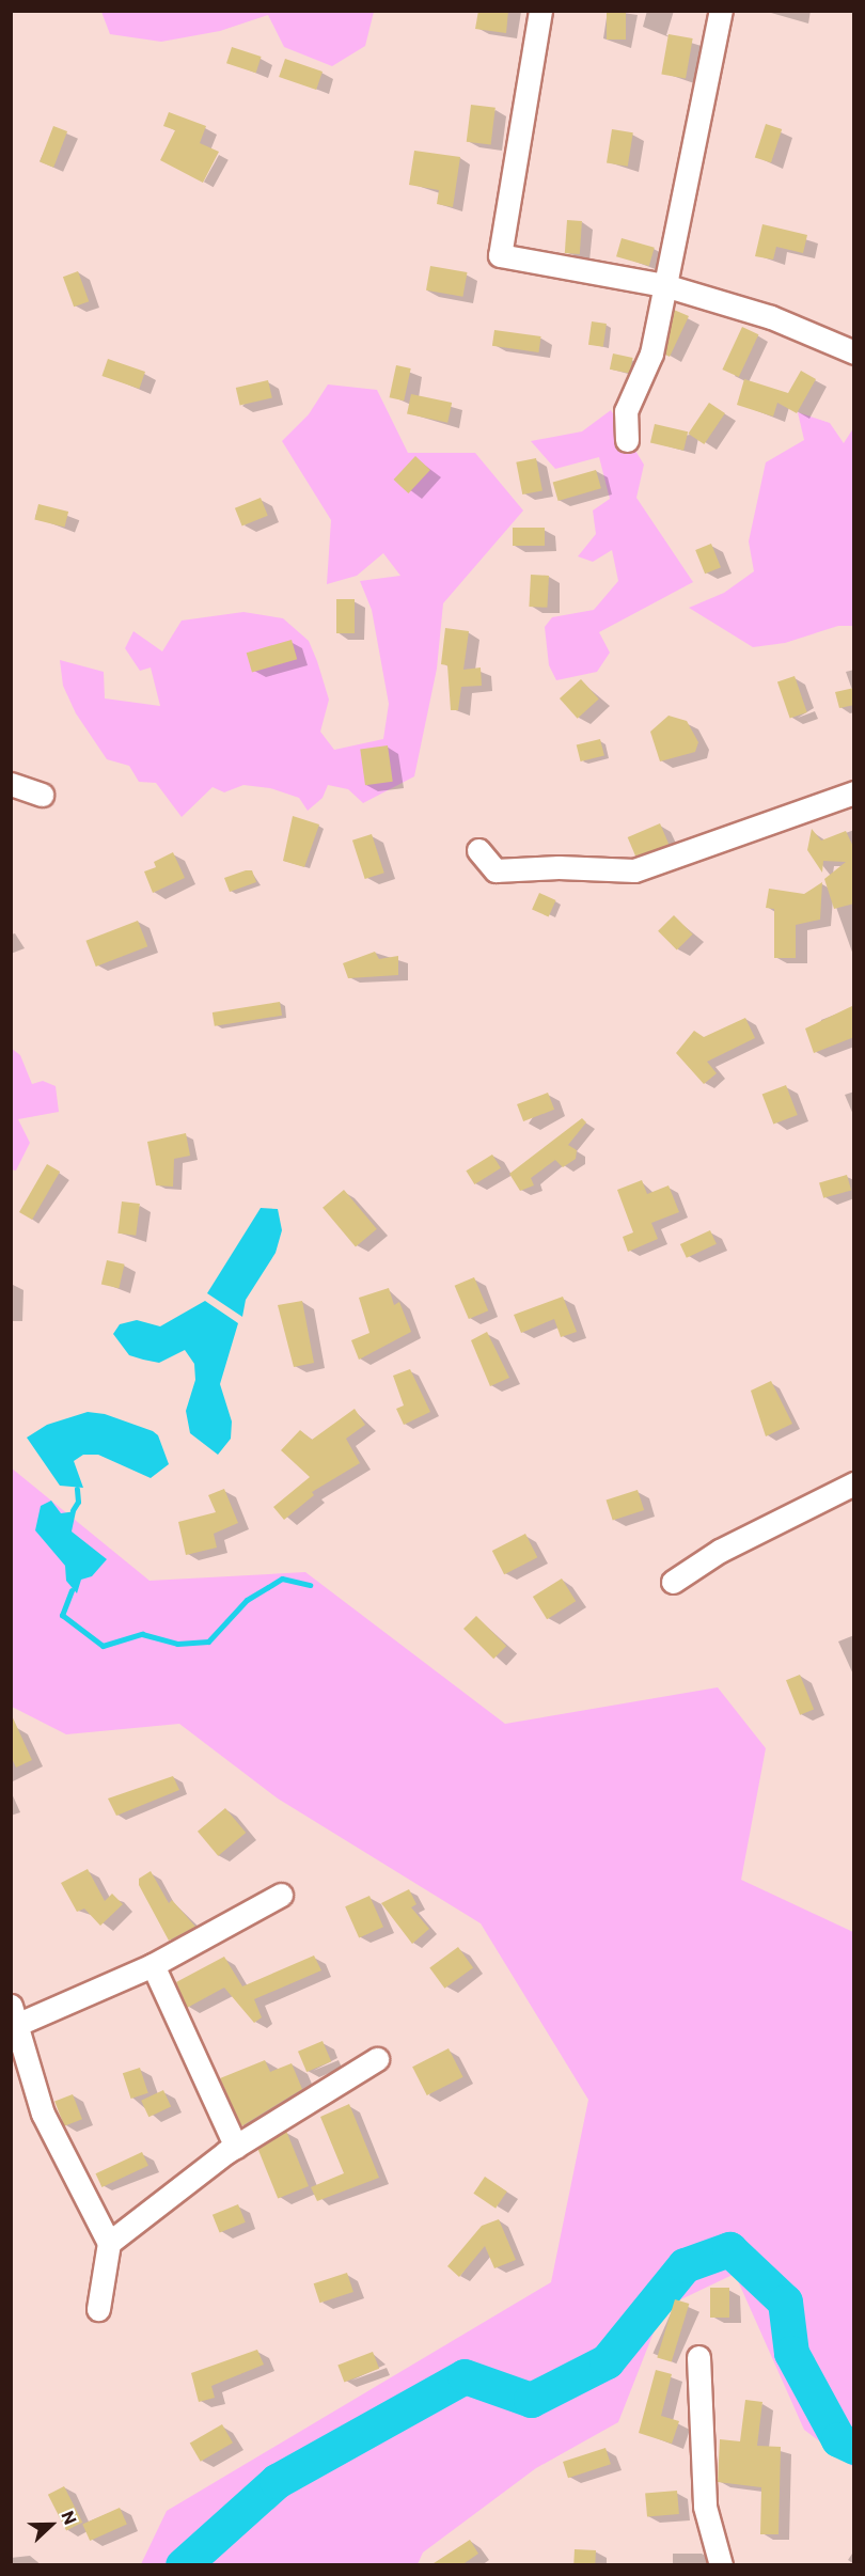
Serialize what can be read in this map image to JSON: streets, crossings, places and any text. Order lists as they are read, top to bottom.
{
  "north": "right"
}
